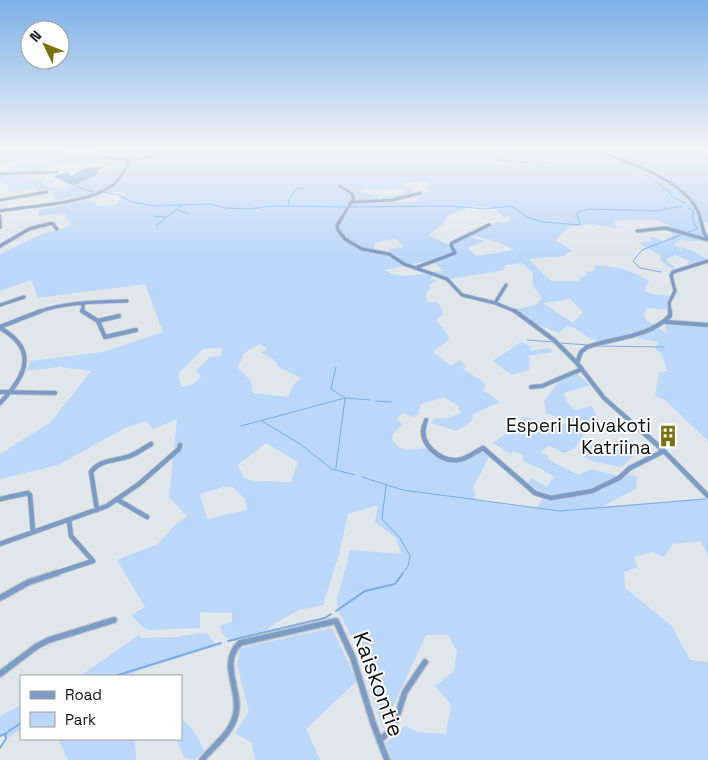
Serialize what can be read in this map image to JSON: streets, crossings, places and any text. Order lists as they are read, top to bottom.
{
  "streets": {
    "street": ["Kaiskontie"]
  },
  "places": {
    "building": ["Esperi Hoivakoti Katriina"]
  },
  "legend": ["Road", "Park"],
  "north": "top left"
}
